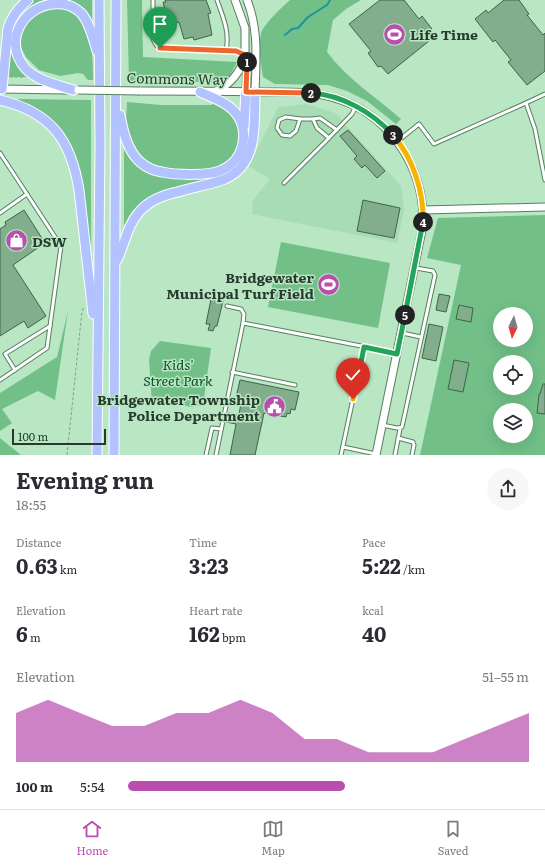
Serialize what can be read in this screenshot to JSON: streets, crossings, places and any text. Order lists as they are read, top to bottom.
{
  "streets": {
    "street": ["Commons Way"]
  },
  "parks": ["Kids' Street Park"],
  "places": {
    "sports": ["Life Time", "Bridgewater Municipal Turf Field"],
    "shop": ["DSW"],
    "public building": ["Bridgewater Township Police Department"]
  },
  "scale_bar": "100 m",
  "north": "bottom",
  "page": {
    "pins": [
      "1",
      "2",
      "3",
      "4",
      "5"
    ],
    "scale": "100 m",
    "heading": ["Evening run", "18:55"],
    "stats": [
      ["Distance", "0.63 km"],
      ["Time", "3:23"],
      ["Pace", "5:22 /km"],
      ["Elevation", "6 m"],
      ["Heart rate", "162 bpm"],
      ["kcal", "40"]
    ],
    "chart": ["Elevation", "51–55 m"],
    "list": [
      {
        "name": "100 m",
        "note": "5:54"
      }
    ],
    "tabs": ["Home", "Map", "Saved"]
  }
}
